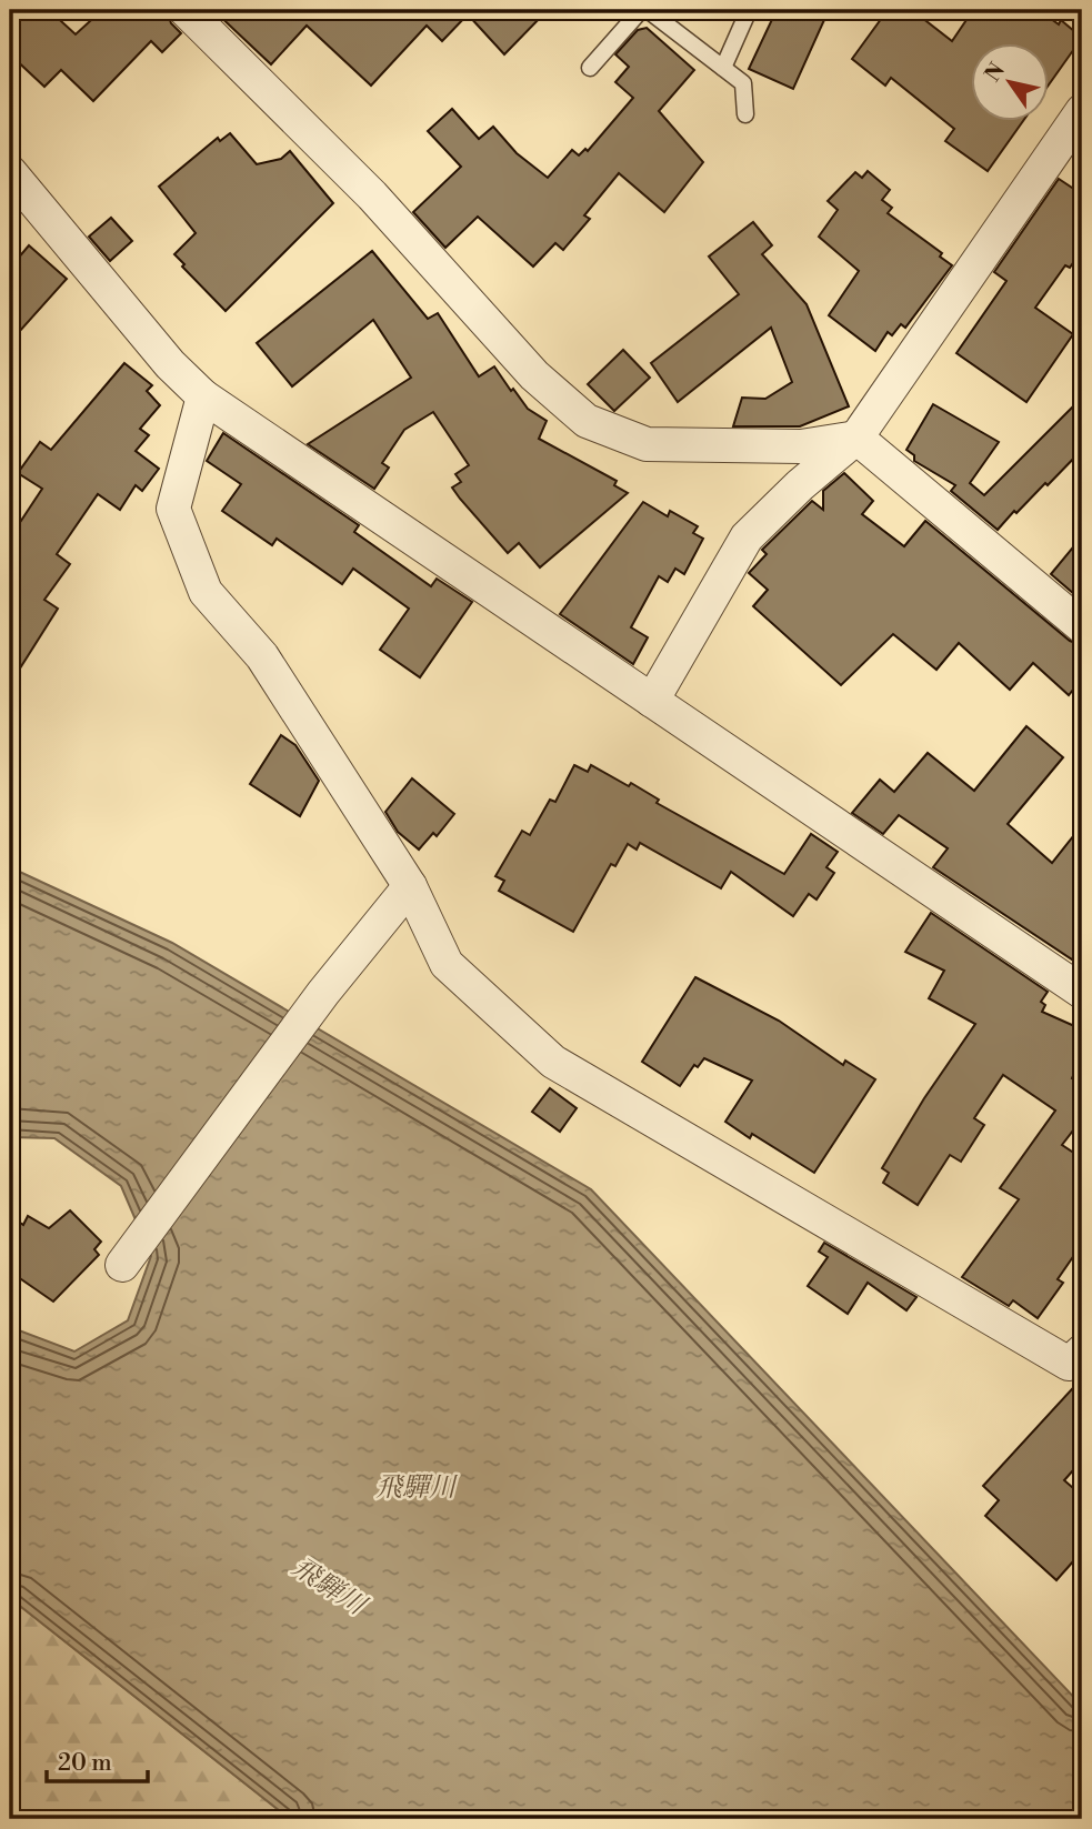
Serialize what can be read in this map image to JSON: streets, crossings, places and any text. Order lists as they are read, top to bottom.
{
  "water": ["飛驒川", "飛騨川"],
  "scale_bar": "20 m",
  "north": "top left"
}
